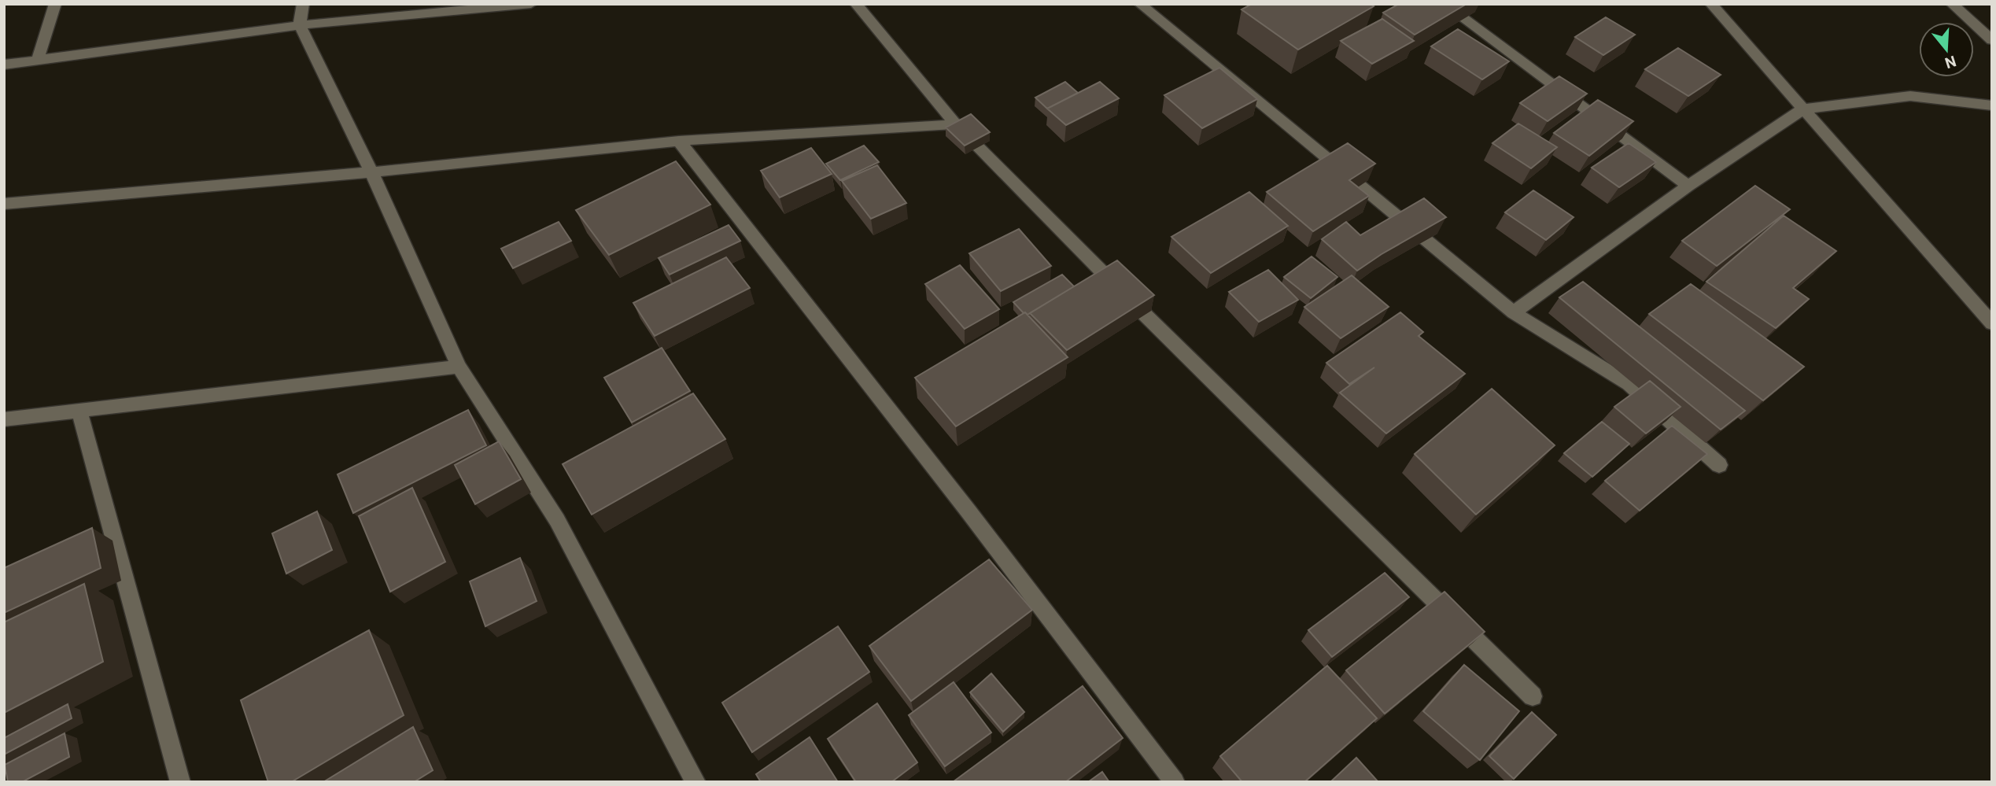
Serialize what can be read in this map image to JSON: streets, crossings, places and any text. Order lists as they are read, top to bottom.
{
  "north": "bottom"
}
